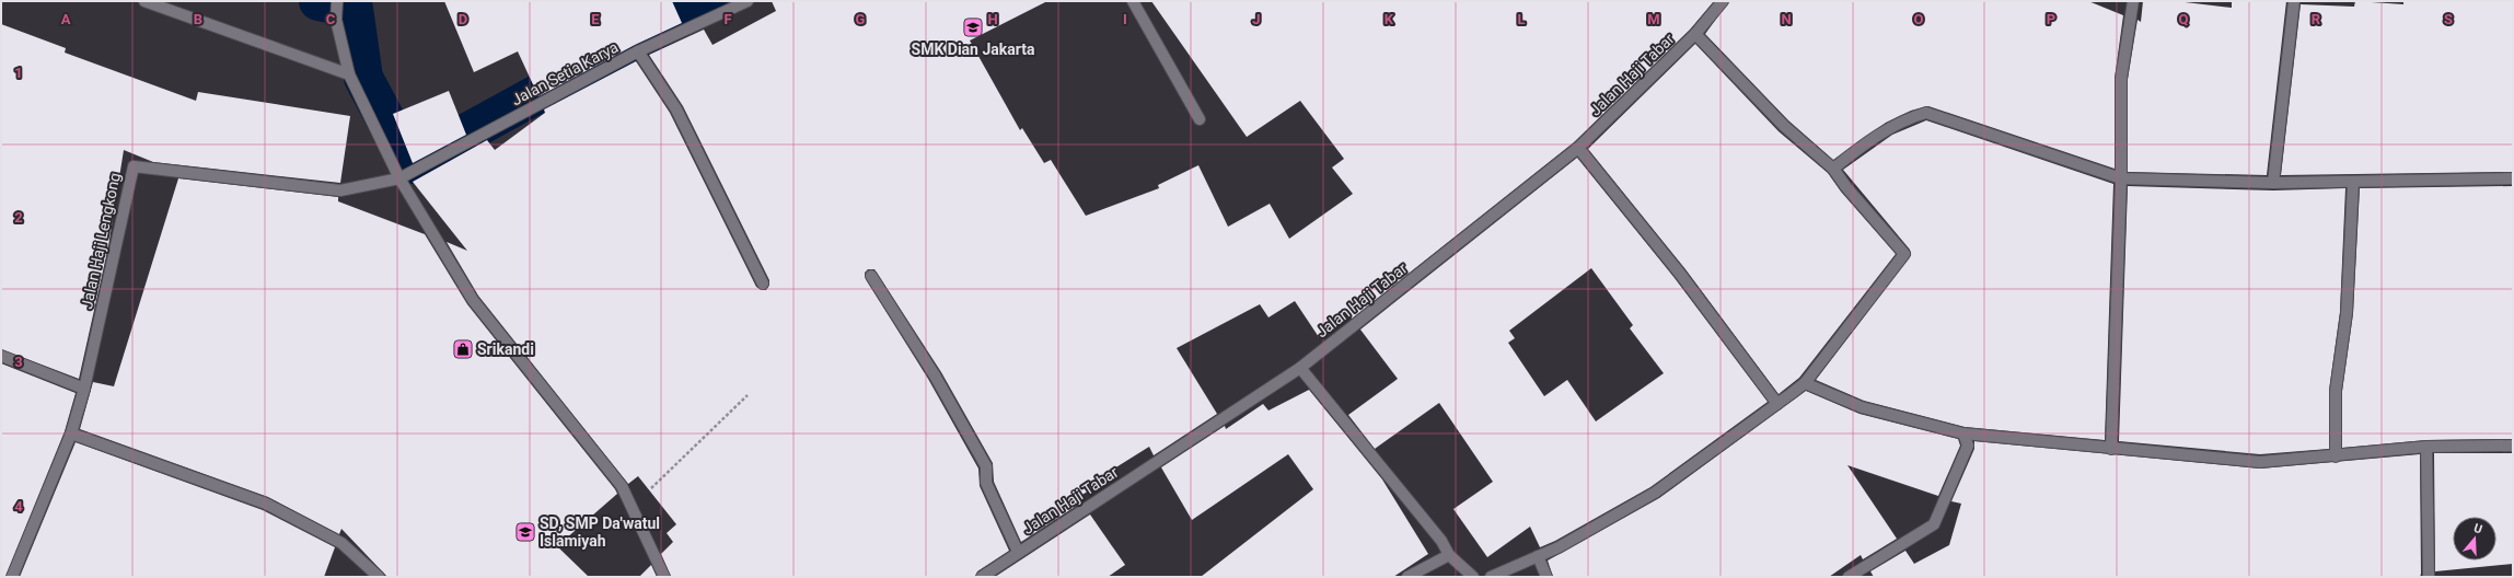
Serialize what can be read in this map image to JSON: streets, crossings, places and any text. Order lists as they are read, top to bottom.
{
  "streets": {
    "street": ["Jalan Setia Karya", "Jalan Haji Tabar", "Jalan Haji Lengkong"]
  },
  "crossings": [
    ["Jalan Setia Karya", "Jalan Haji Lengkong"]
  ],
  "places": {
    "school or university": ["SMK Dian Jakarta", "SD, SMP Da'watul Islamiyah"],
    "shop": ["Srikandi"]
  },
  "north": "top",
  "grid": {
    "columns": [
      "A",
      "B",
      "C",
      "D",
      "E",
      "F",
      "G",
      "H",
      "I",
      "J",
      "K",
      "L",
      "M",
      "N",
      "O",
      "P",
      "Q",
      "R",
      "S"
    ],
    "rows": [
      "1",
      "2",
      "3",
      "4"
    ]
  }
}
